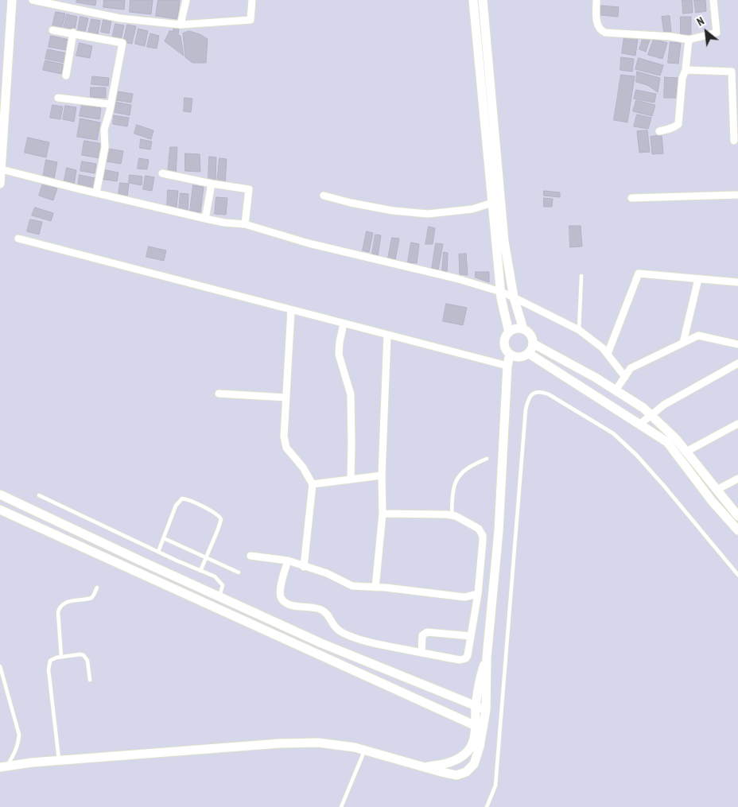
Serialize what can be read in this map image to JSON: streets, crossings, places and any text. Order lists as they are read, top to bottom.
{
  "north": "top left"
}
